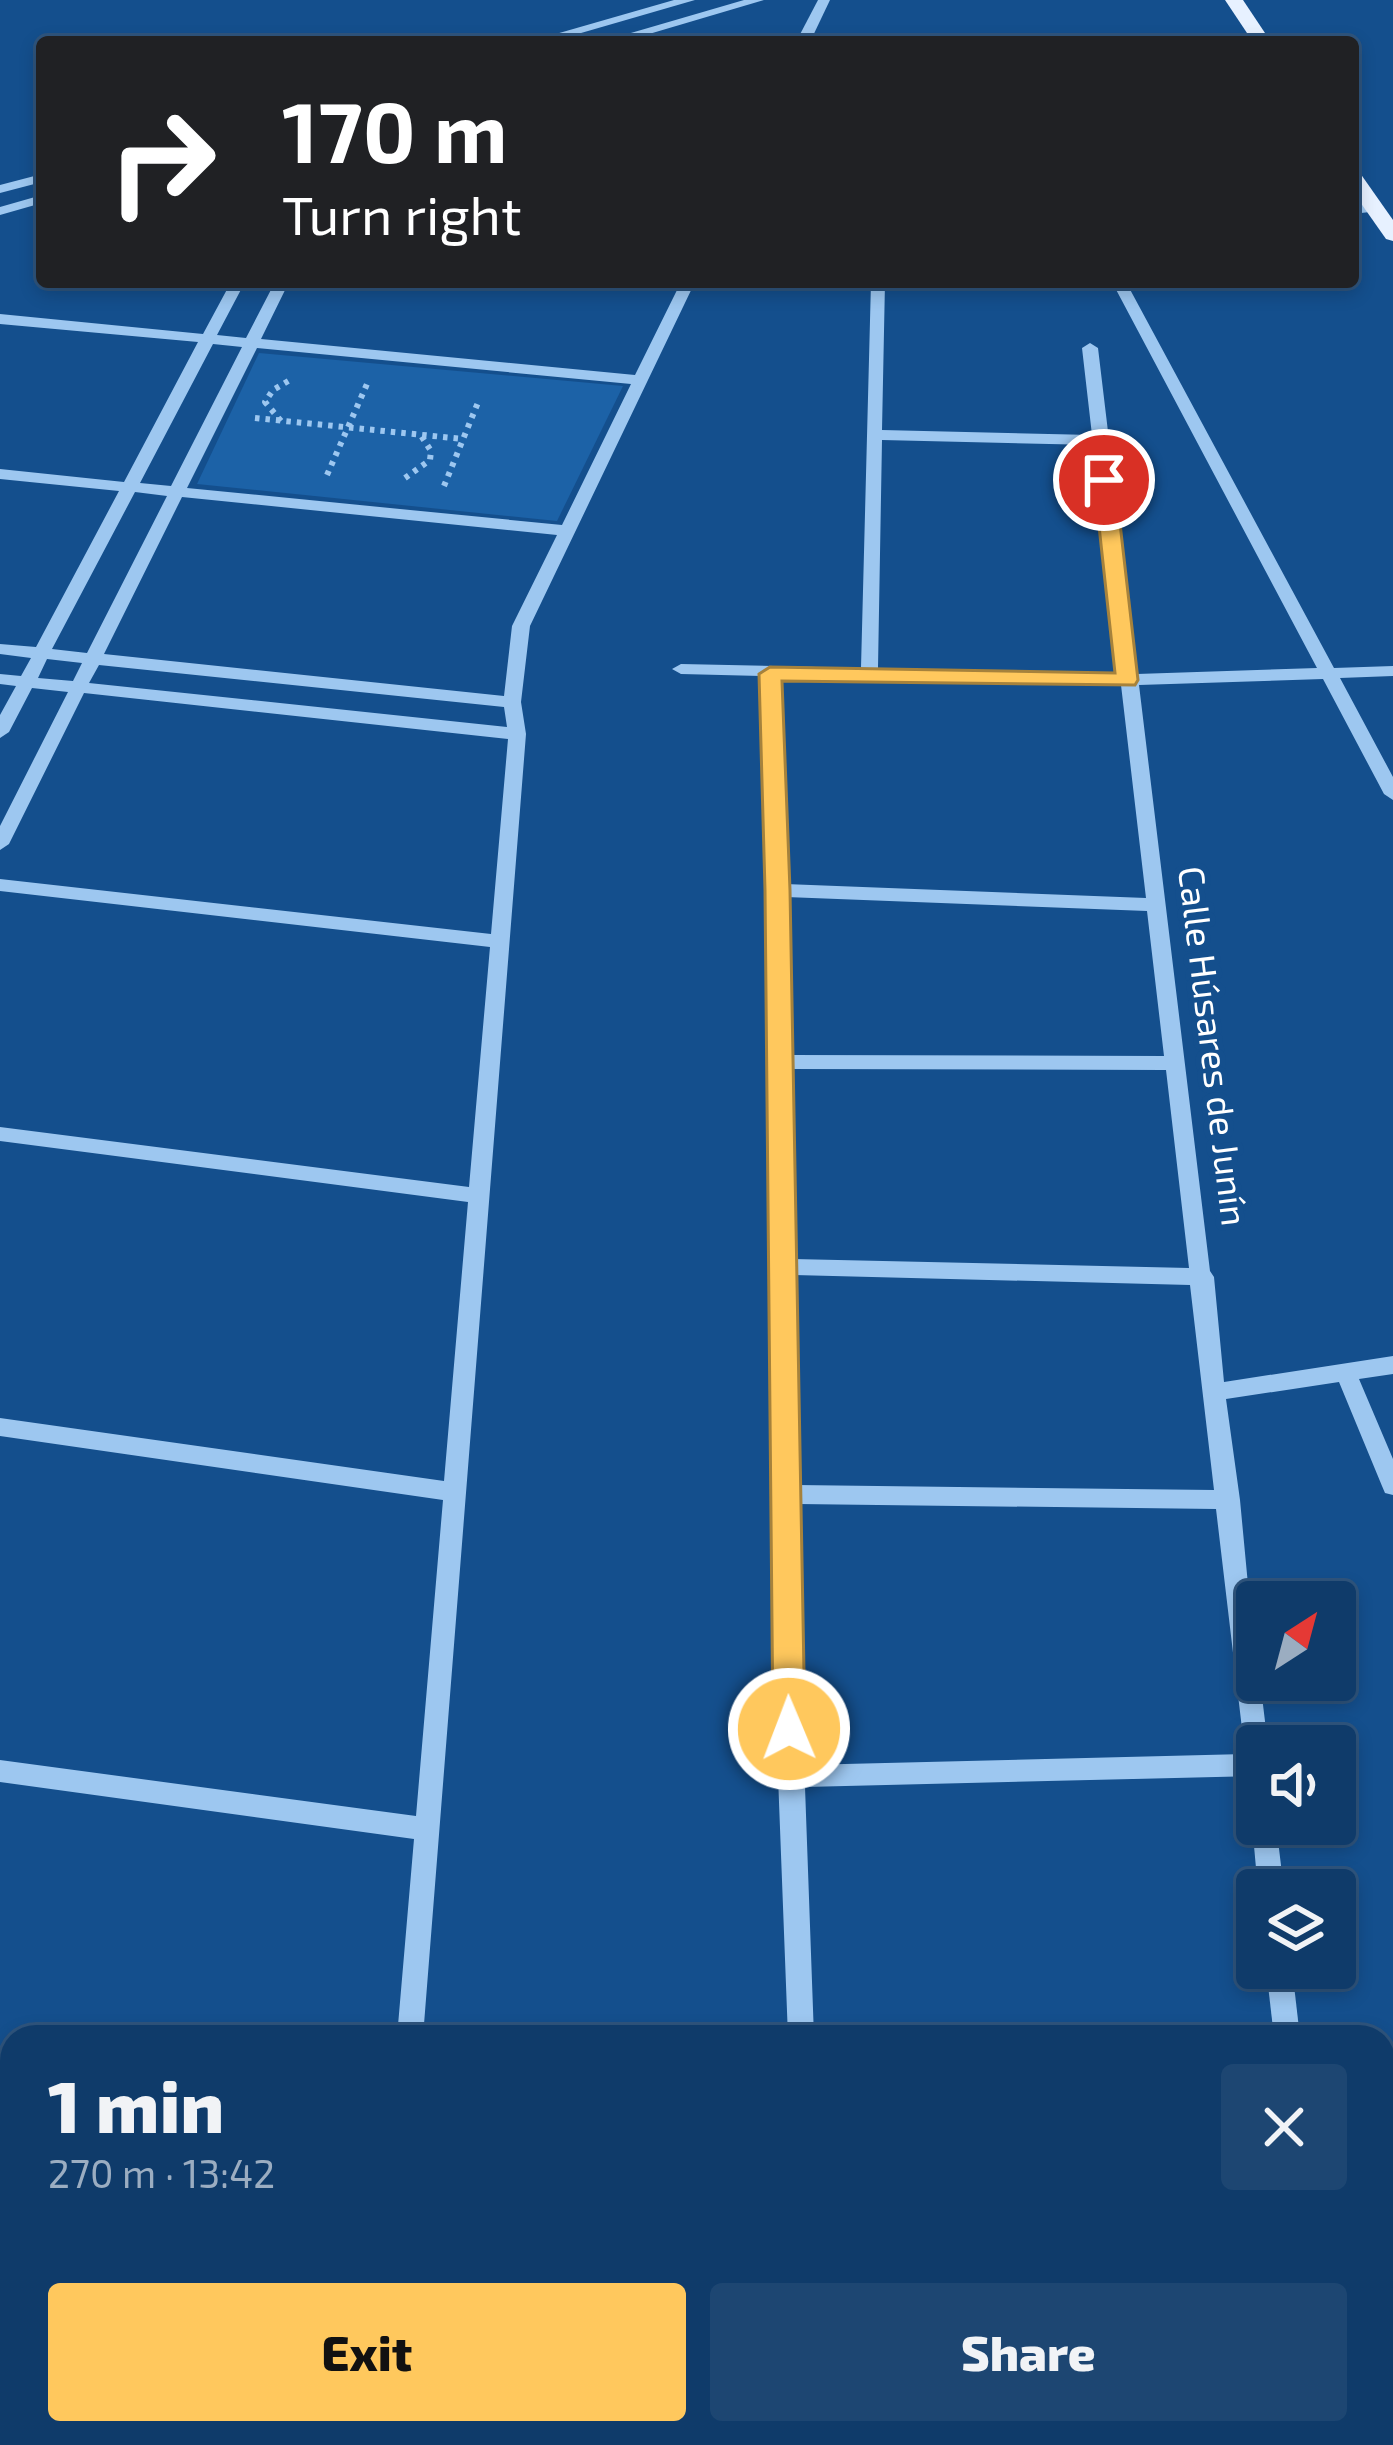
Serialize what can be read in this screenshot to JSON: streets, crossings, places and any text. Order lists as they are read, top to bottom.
{
  "streets": {
    "street": ["Calle Húsares de Junín"]
  },
  "north": "top right",
  "page": {
    "turn": ["170 m", "Turn right"],
    "heading": ["1 min", "270 m · 13:42"],
    "buttons": ["Exit", "Share"]
  }
}
